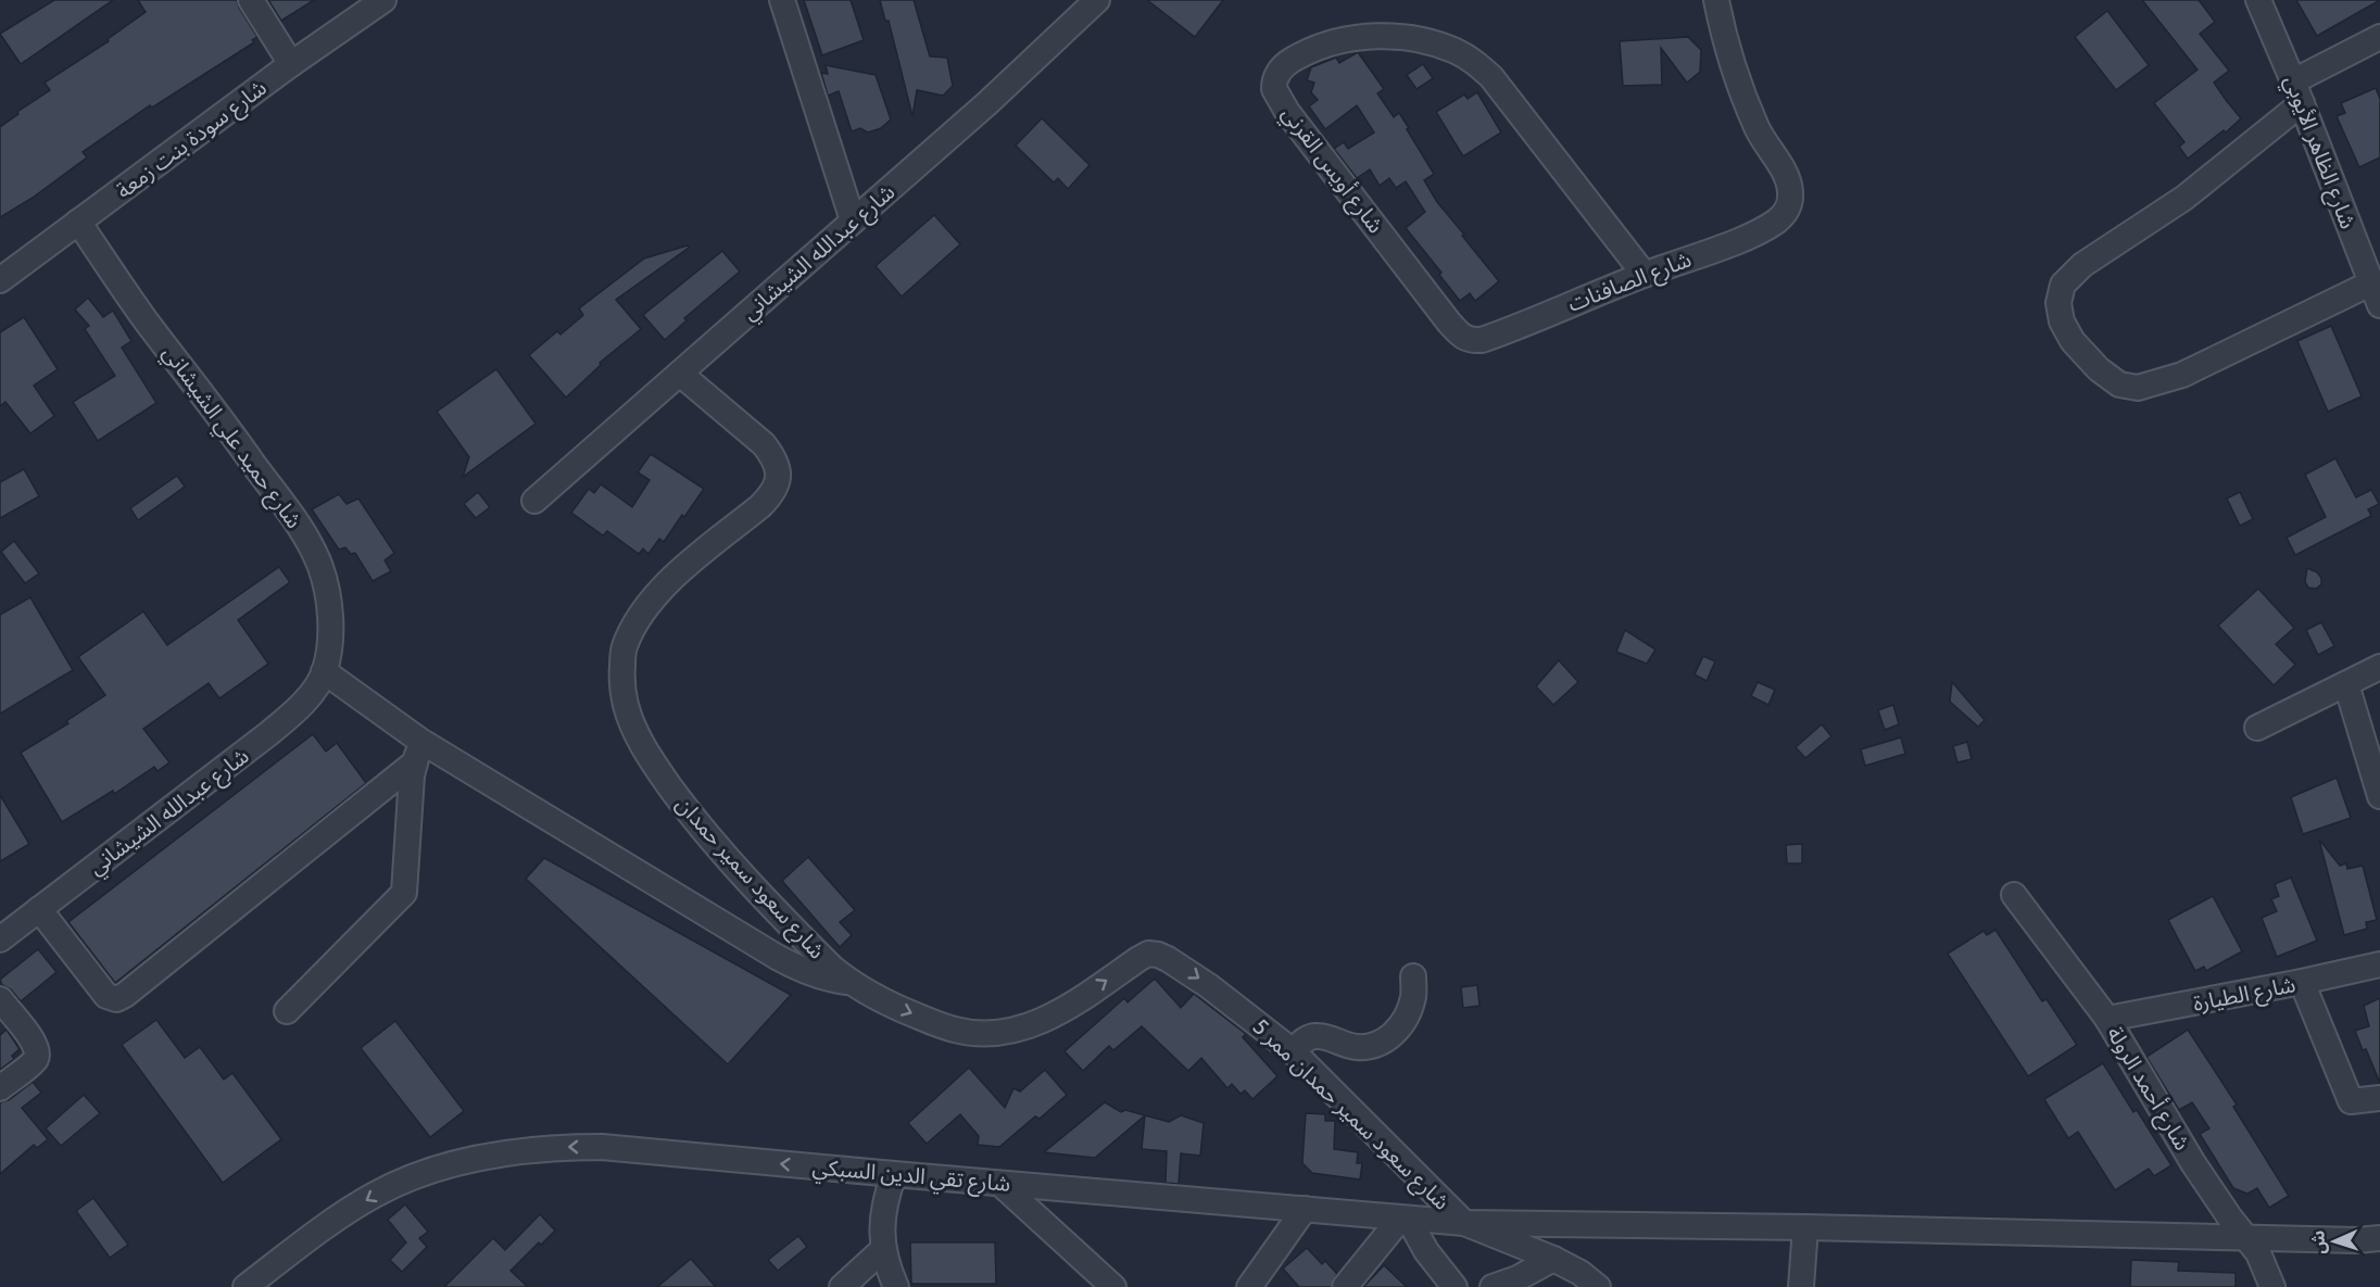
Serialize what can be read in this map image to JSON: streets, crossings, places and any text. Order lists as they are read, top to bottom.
{
  "streets": {
    "street": [
      "شارع سودة بنت زمعة",
      "شارع الظاهر الأيوبي",
      "شارع أويس القرني",
      "شارع عبدالله الشيشاني",
      "شارع الصافنات",
      "شارع حميد علي الشيشاني",
      "شارع سعود سمير حمدان",
      "شارع الطيارة",
      "شارع أحمد الرولة",
      "شارع سعود سمير حمدان ممر 5",
      "شارع تقي الدين السبكي"
    ]
  },
  "crossings": [
    ["شارع سودة بنت زمعة", "شارع حميد علي الشيشاني"],
    ["شارع أويس القرني", "شارع الصافنات"],
    ["شارع عبدالله الشيشاني", "شارع حميد علي الشيشاني"],
    ["شارع عبدالله الشيشاني", "شارع سعود سمير حمدان"],
    ["شارع حميد علي الشيشاني", "شارع سعود سمير حمدان"],
    ["شارع سعود سمير حمدان", "شارع سعود سمير حمدان ممر 5"],
    ["شارع الطيارة", "شارع أحمد الرولة"],
    ["شارع سعود سمير حمدان ممر 5", "شارع تقي الدين السبكي"]
  ],
  "one_way": ["شارع سعود سمير حمدان ممر 5", "شارع تقي الدين السبكي"],
  "north": "left"
}
